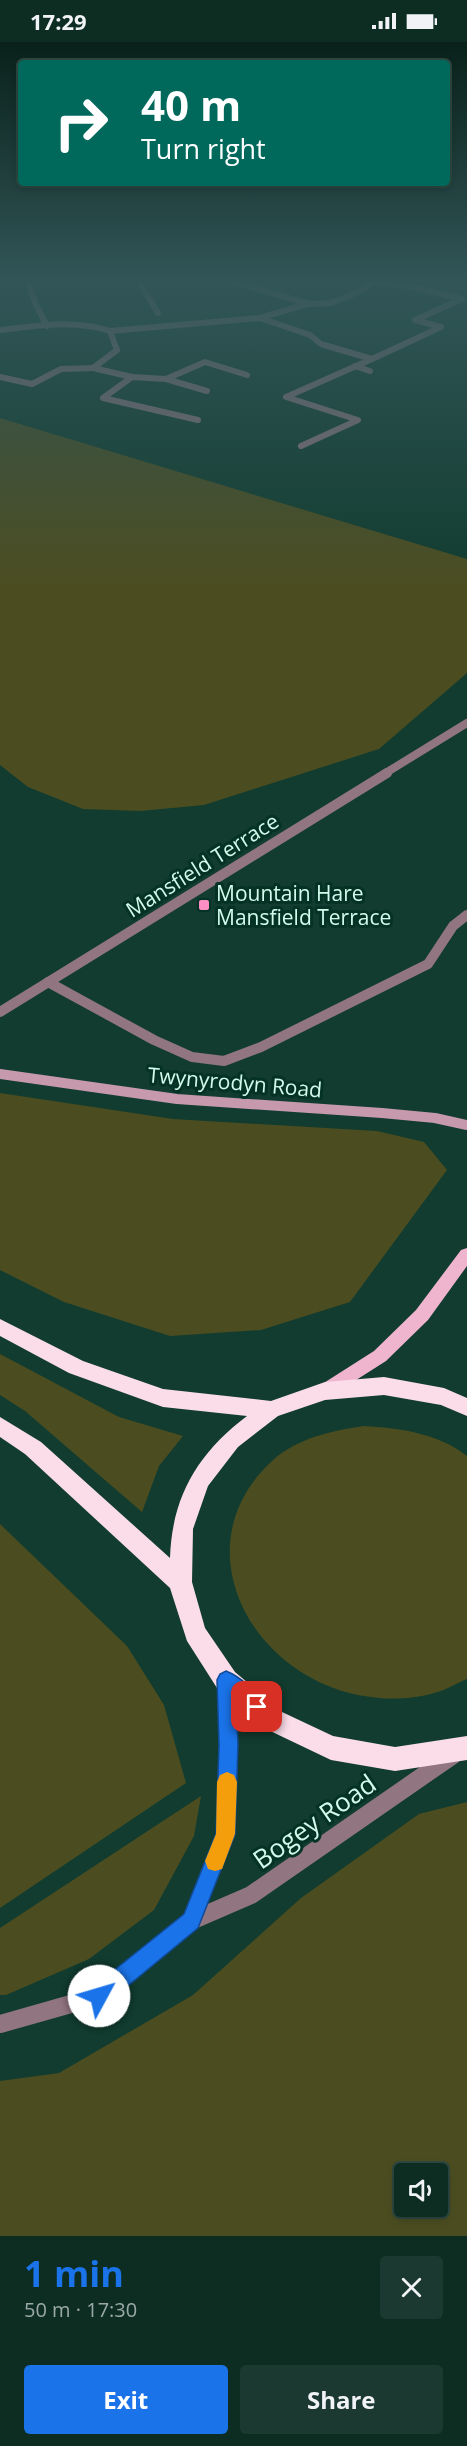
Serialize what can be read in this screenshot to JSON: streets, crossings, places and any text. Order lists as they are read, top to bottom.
{
  "streets": {
    "street": ["Mansfield Terrace", "Twynyrodyn Road", "Bogey Road"]
  },
  "places": {
    "transit": ["Mountain Hare Mansfield Terrace"]
  },
  "page": {
    "status": "17:29",
    "turn": ["40 m", "Turn right"],
    "heading": ["1 min", "50 m · 17:30"],
    "buttons": ["Exit", "Share"]
  }
}
